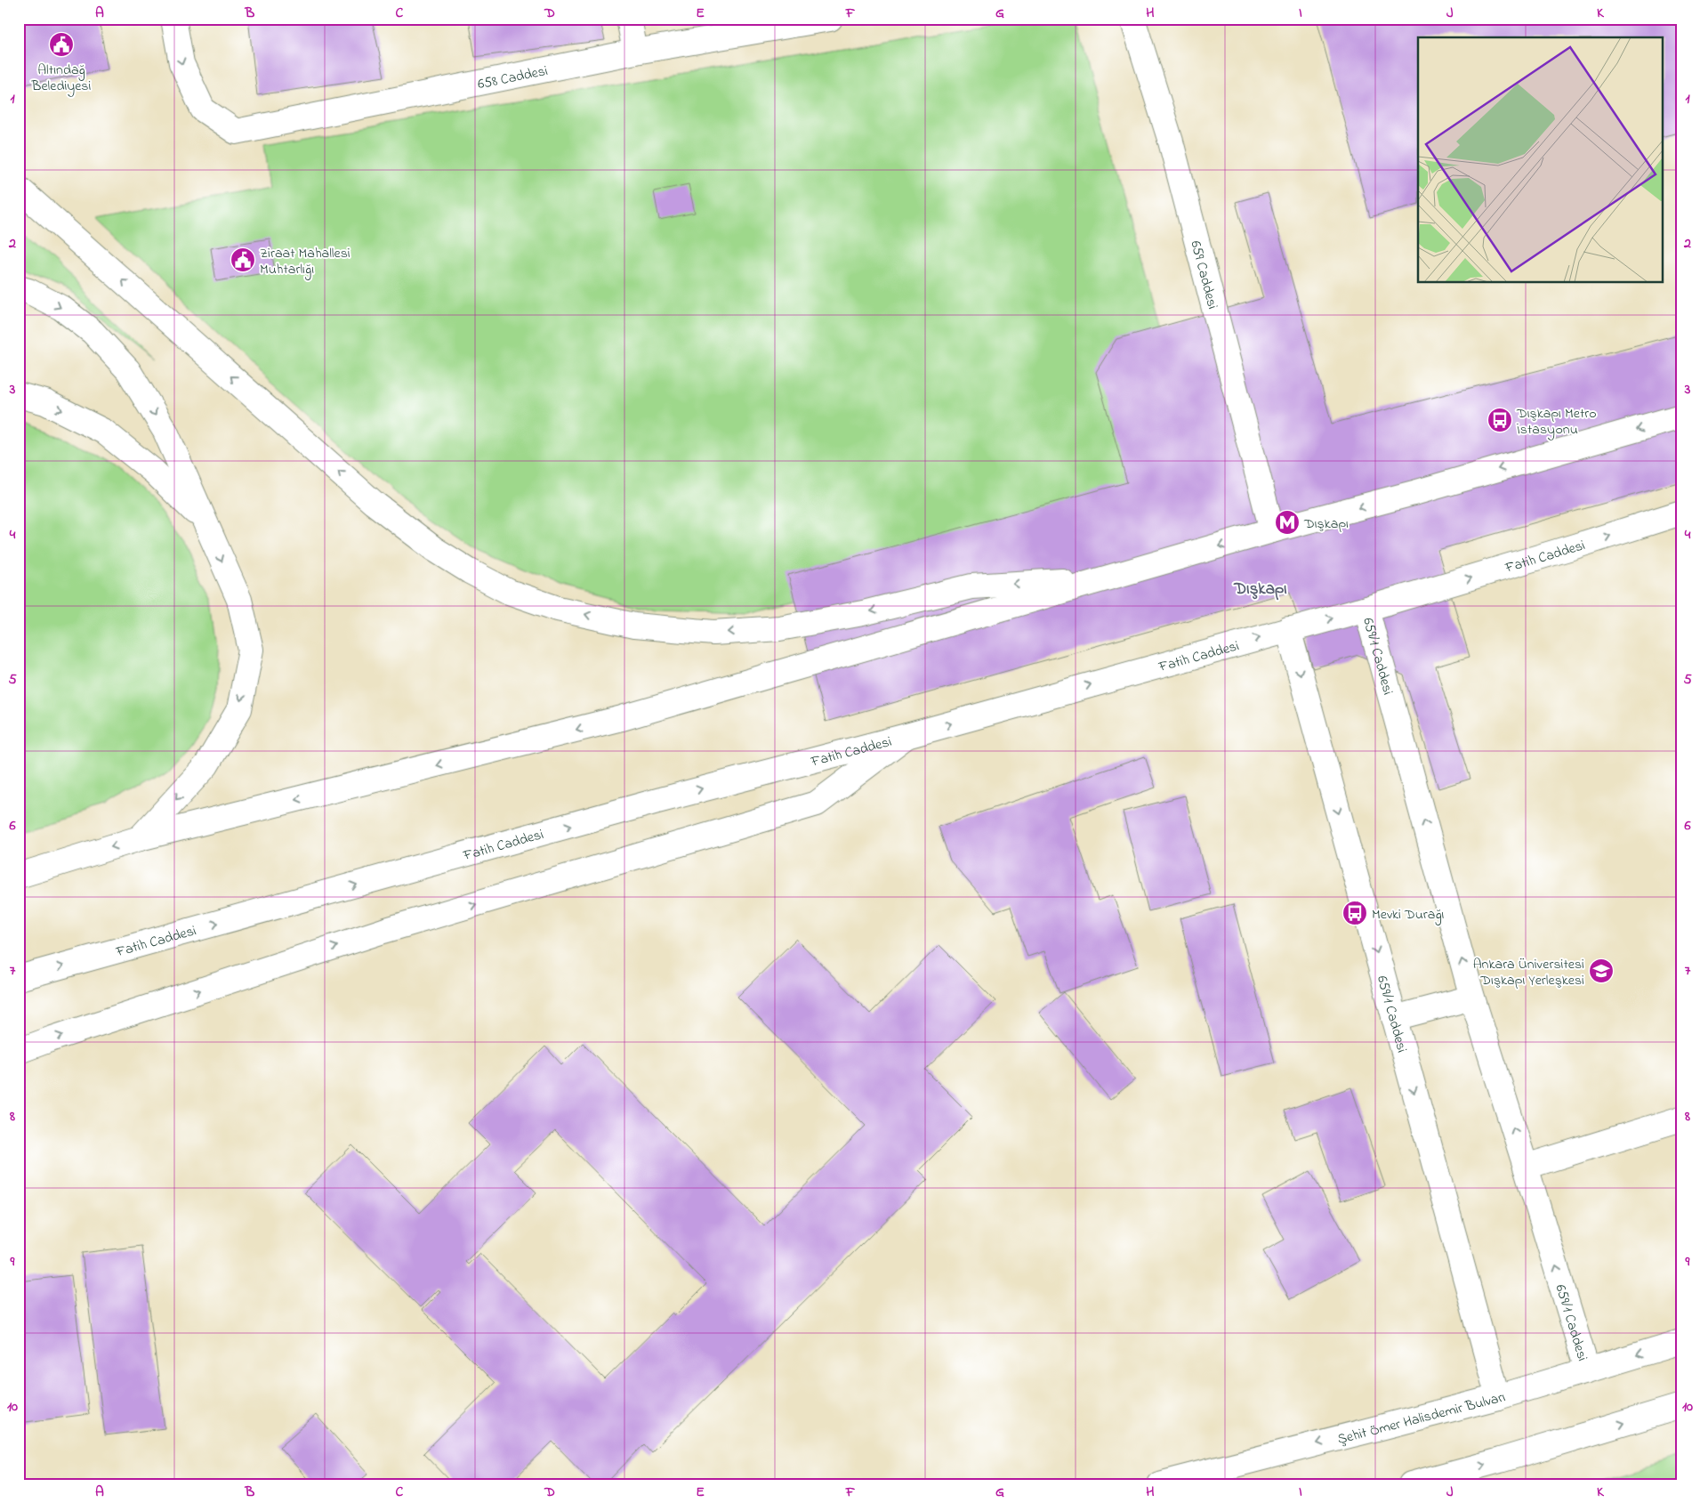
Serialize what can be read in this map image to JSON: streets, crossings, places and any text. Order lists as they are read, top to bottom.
{
  "streets": {
    "main road": [
      "658 Caddesi",
      "659 Caddesi",
      "Fatih Caddesi",
      "659/1 Caddesi",
      "Şehit Ömer Halisdemir Bulvarı"
    ]
  },
  "crossings": [
    ["Fatih Caddesi", "659/1 Caddesi"],
    ["659/1 Caddesi", "Şehit Ömer Halisdemir Bulvarı"]
  ],
  "one_way": ["658 Caddesi"],
  "districts": ["Dışkapı"],
  "places": {
    "public building": ["Altındağ Belediyesi", "Ziraat Mahallesi Muhtarlığı"],
    "bus stop": ["Dışkapı Metro İstasyonu", "Mevki Durağı"],
    "metro station": ["Dışkapı"],
    "school or university": ["Ankara Üniversitesi Dışkapı Yerleşkesi"]
  },
  "grid": {
    "columns": [
      "A",
      "B",
      "C",
      "D",
      "E",
      "F",
      "G",
      "H",
      "I",
      "J",
      "K"
    ],
    "rows": [
      "1",
      "2",
      "3",
      "4",
      "5",
      "6",
      "7",
      "8",
      "9",
      "10"
    ]
  }
}
